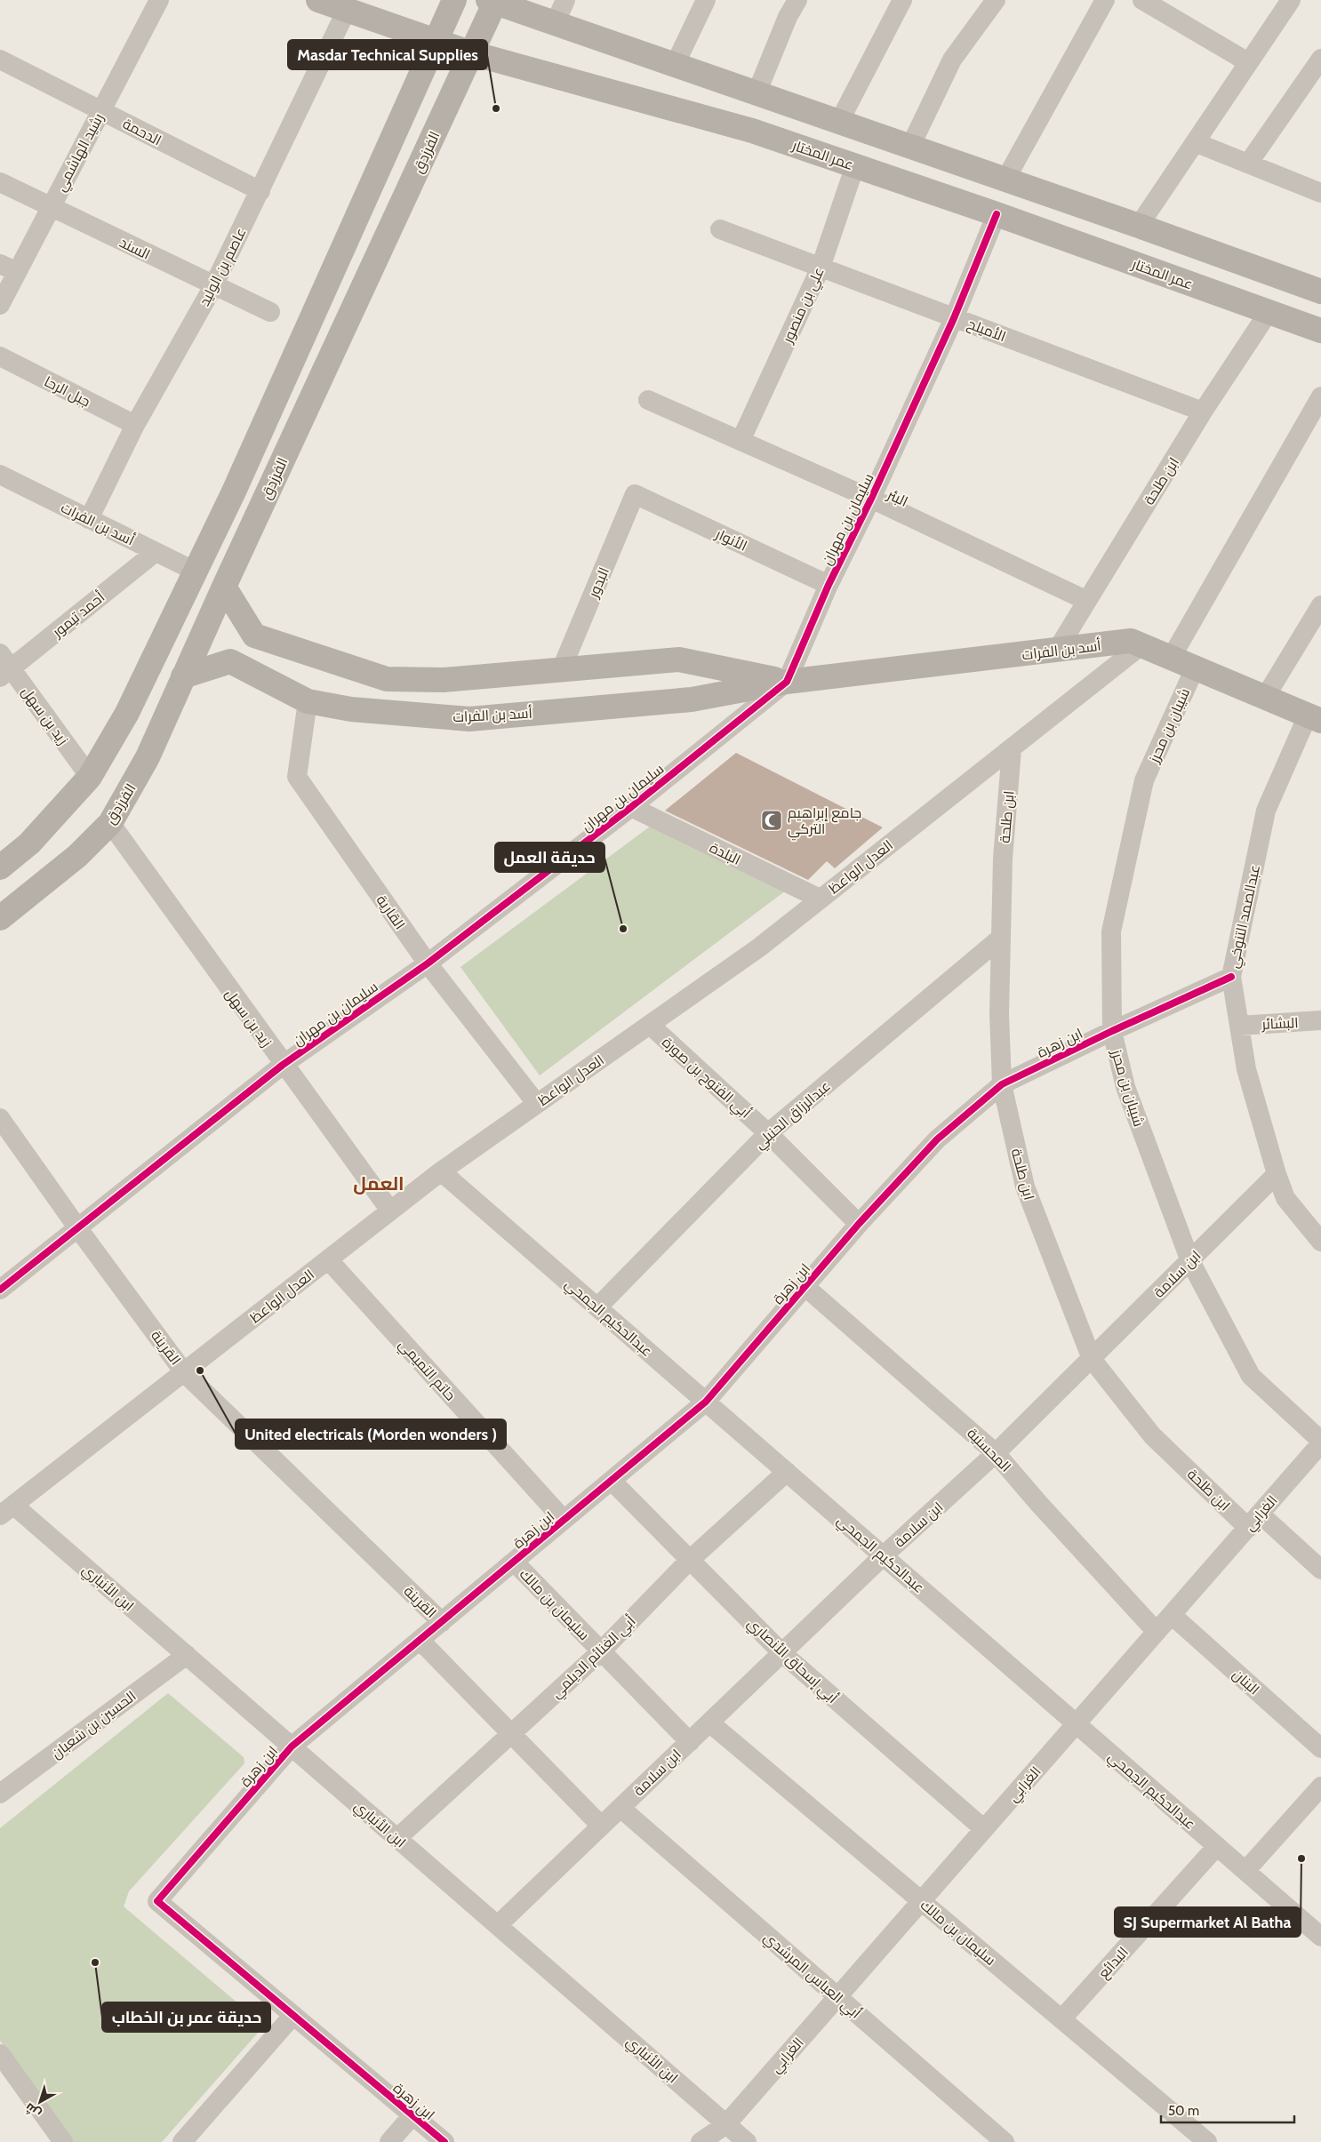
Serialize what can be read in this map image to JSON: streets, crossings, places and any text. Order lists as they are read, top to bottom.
{
  "streets": {
    "street": [
      "الدحمة",
      "رشيد الهاشمي",
      "الفرزدق",
      "عمر المختار",
      "السند",
      "عاصم بن الوليد",
      "علي بن منصور",
      "الأميلح",
      "جبل الرحا",
      "ابن طلحة",
      "البئر",
      "سليمان بن مهران",
      "أسد بن الفرات",
      "الأنوار",
      "البدور",
      "أحمد تيمور",
      "زيد بن سهل",
      "شيبان بن محرز",
      "البلدة",
      "العدل الواعظ",
      "القارية",
      "عبدالصمد التنوخي",
      "البشائر",
      "ابن زهرة",
      "أبي الفتوح بن صورة",
      "عبدالرزاق الحنبلي",
      "ابن سلامة",
      "عبدالحكيم الجمحي",
      "القرينة",
      "حاتم التميمي",
      "المحسنية",
      "الغرابي",
      "ابن الأنباري",
      "سليمان بن مالك",
      "أبي الغنائم الديلمي",
      "أبي إسحاق الأنصاري",
      "البنان",
      "الحسين بن شعبان",
      "البدائع",
      "أبي العباس المرشدي"
    ]
  },
  "crossings": [
    ["الدحمة", "رشيد الهاشمي"],
    ["الدحمة", "عاصم بن الوليد"],
    ["رشيد الهاشمي", "السند"],
    ["الفرزدق", "عمر المختار"],
    ["الفرزدق", "أسد بن الفرات"],
    ["الفرزدق", "زيد بن سهل"],
    ["عمر المختار", "عاصم بن الوليد"],
    ["عمر المختار", "علي بن منصور"],
    ["عمر المختار", "ابن طلحة"],
    ["عمر المختار", "سليمان بن مهران"],
    ["السند", "عاصم بن الوليد"],
    ["عاصم بن الوليد", "جبل الرحا"],
    ["عاصم بن الوليد", "أسد بن الفرات"],
    ["علي بن منصور", "الأميلح"],
    ["علي بن منصور", "البئر"],
    ["الأميلح", "ابن طلحة"],
    ["الأميلح", "سليمان بن مهران"],
    ["ابن طلحة", "البئر"],
    ["ابن طلحة", "أسد بن الفرات"],
    ["ابن طلحة", "العدل الواعظ"],
    ["ابن طلحة", "ابن زهرة"],
    ["ابن طلحة", "عبدالرزاق الحنبلي"],
    ["ابن طلحة", "ابن سلامة"],
    ["ابن طلحة", "الغرابي"],
    ["البئر", "سليمان بن مهران"],
    ["سليمان بن مهران", "أسد بن الفرات"],
    ["سليمان بن مهران", "الأنوار"],
    ["سليمان بن مهران", "زيد بن سهل"],
    ["سليمان بن مهران", "البلدة"],
    ["سليمان بن مهران", "القارية"],
    ["سليمان بن مهران", "القرينة"],
    ["أسد بن الفرات", "البدور"],
    ["أسد بن الفرات", "أحمد تيمور"],
    ["أسد بن الفرات", "شيبان بن محرز"],
    ["أسد بن الفرات", "العدل الواعظ"],
    ["أسد بن الفرات", "القارية"],
    ["أسد بن الفرات", "عبدالصمد التنوخي"],
    ["الأنوار", "البدور"],
    ["أحمد تيمور", "زيد بن سهل"],
    ["زيد بن سهل", "العدل الواعظ"],
    ["شيبان بن محرز", "ابن زهرة"],
    ["شيبان بن محرز", "ابن سلامة"],
    ["شيبان بن محرز", "الغرابي"],
    ["البلدة", "العدل الواعظ"],
    ["العدل الواعظ", "القارية"],
    ["العدل الواعظ", "أبي الفتوح بن صورة"],
    ["العدل الواعظ", "عبدالحكيم الجمحي"],
    ["العدل الواعظ", "القرينة"],
    ["العدل الواعظ", "حاتم التميمي"],
    ["العدل الواعظ", "ابن الأنباري"],
    ["عبدالصمد التنوخي", "البشائر"],
    ["عبدالصمد التنوخي", "ابن زهرة"],
    ["عبدالصمد التنوخي", "ابن سلامة"],
    ["ابن زهرة", "أبي الفتوح بن صورة"],
    ["ابن زهرة", "عبدالحكيم الجمحي"],
    ["ابن زهرة", "القرينة"],
    ["ابن زهرة", "حاتم التميمي"],
    ["ابن زهرة", "المحسنية"],
    ["ابن زهرة", "ابن الأنباري"],
    ["ابن زهرة", "سليمان بن مالك"],
    ["ابن زهرة", "أبي إسحاق الأنصاري"],
    ["أبي الفتوح بن صورة", "عبدالرزاق الحنبلي"],
    ["عبدالرزاق الحنبلي", "عبدالحكيم الجمحي"],
    ["ابن سلامة", "عبدالحكيم الجمحي"],
    ["ابن سلامة", "المحسنية"],
    ["ابن سلامة", "ابن الأنباري"],
    ["ابن سلامة", "سليمان بن مالك"],
    ["ابن سلامة", "أبي إسحاق الأنصاري"],
    ["ابن سلامة", "أبي العباس المرشدي"],
    ["عبدالحكيم الجمحي", "الغرابي"],
    ["عبدالحكيم الجمحي", "أبي الغنائم الديلمي"],
    ["عبدالحكيم الجمحي", "البدائع"],
    ["المحسنية", "الغرابي"],
    ["الغرابي", "ابن الأنباري"],
    ["الغرابي", "سليمان بن مالك"],
    ["الغرابي", "أبي إسحاق الأنصاري"],
    ["الغرابي", "البنان"],
    ["الغرابي", "أبي العباس المرشدي"],
    ["ابن الأنباري", "أبي الغنائم الديلمي"],
    ["ابن الأنباري", "الحسين بن شعبان"],
    ["سليمان بن مالك", "أبي الغنائم الديلمي"],
    ["سليمان بن مالك", "البدائع"],
    ["أبي الغنائم الديلمي", "أبي إسحاق الأنصاري"]
  ],
  "districts": ["العمل"],
  "places": {
    "other": [
      "Masdar Technical Supplies",
      "حديقة العمل",
      "United electricals (Morden wonders )",
      "SJ Supermarket Al Batha",
      "حديقة عمر بن الخطاب"
    ],
    "mosque": ["جامع إبراهيم التركي"]
  },
  "scale_bar": "50 m",
  "north": "bottom left"
}
